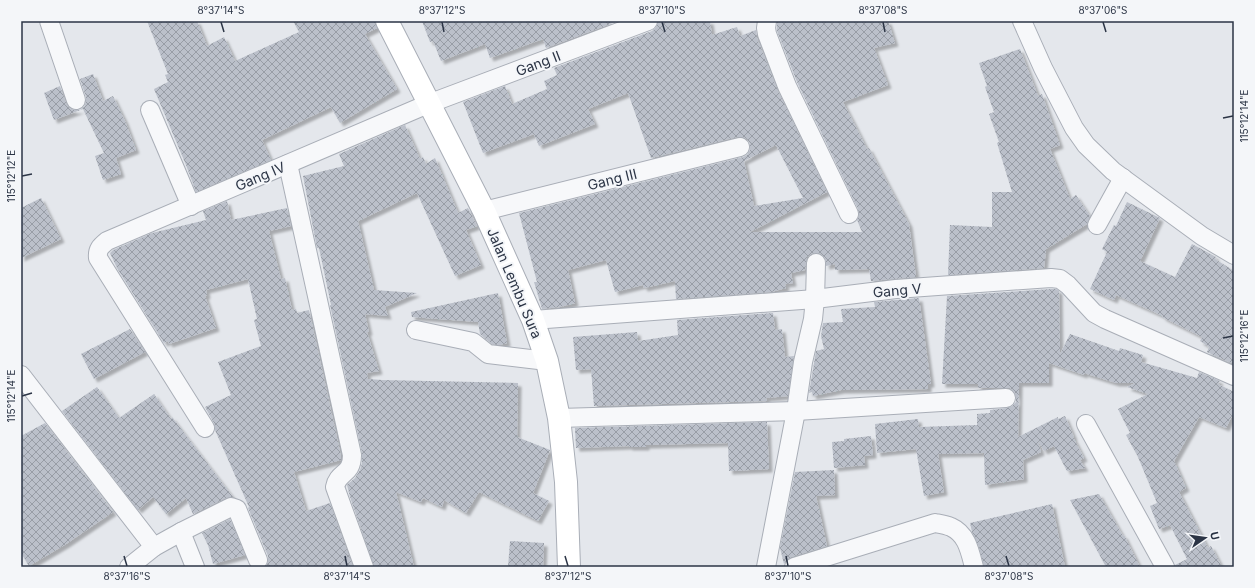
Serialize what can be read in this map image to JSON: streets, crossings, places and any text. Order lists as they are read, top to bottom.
{
  "streets": {
    "street": [
      "Gang II",
      "Gang IV",
      "Gang III",
      "Jalan Lembu Sura",
      "Gang V"
    ]
  },
  "crossings": [
    ["Gang II", "Gang IV"],
    ["Gang II", "Jalan Lembu Sura"],
    ["Gang IV", "Jalan Lembu Sura"],
    ["Gang III", "Jalan Lembu Sura"],
    ["Jalan Lembu Sura", "Gang V"]
  ],
  "north": "right",
  "coordinates": [
    "8°37'14\"S",
    "8°37'12\"S",
    "8°37'10\"S",
    "8°37'08\"S",
    "8°37'06\"S",
    "115°12'14\"E",
    "115°12'12\"E",
    "115°12'16\"E",
    "8°37'16\"S"
  ]
}
